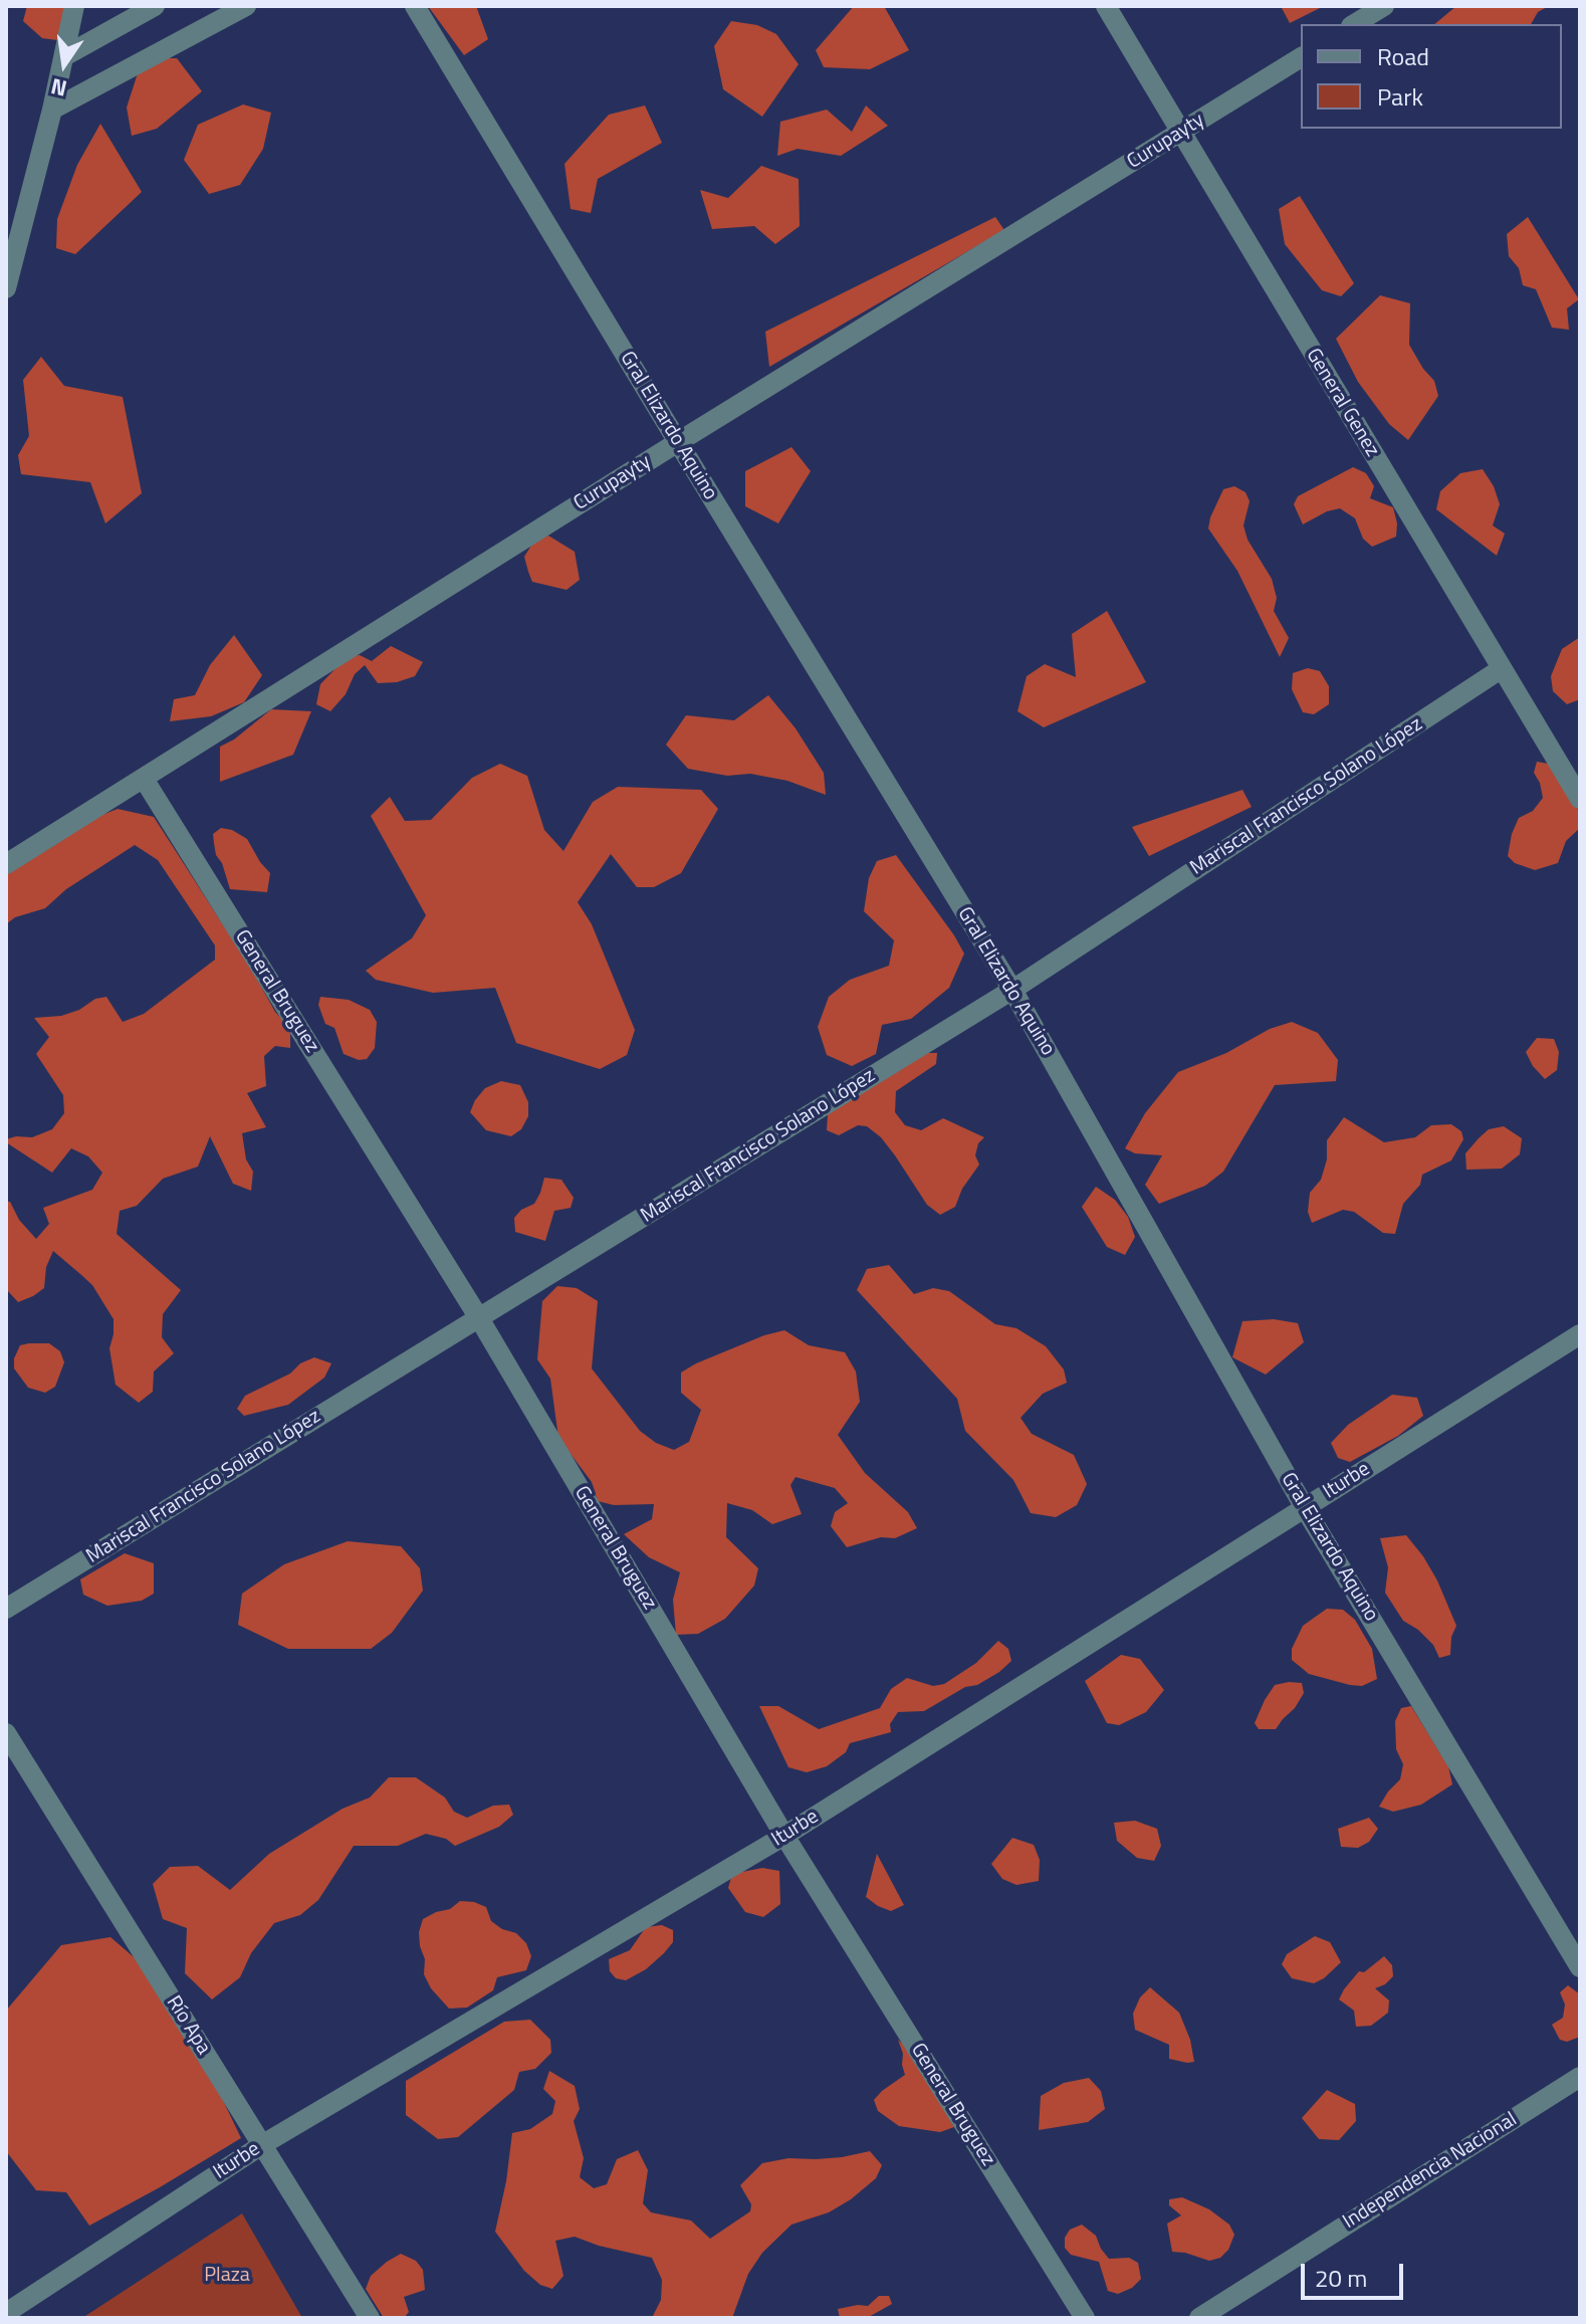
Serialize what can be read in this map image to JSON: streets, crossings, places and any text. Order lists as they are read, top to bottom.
{
  "streets": {
    "street": [
      "Curupayty",
      "General Genez",
      "Gral Elizardo Aquino",
      "Mariscal Francisco Solano López",
      "General Bruguez",
      "Iturbe",
      "Río Apa",
      "Independencia Nacional"
    ]
  },
  "crossings": [
    ["Curupayty", "General Genez"],
    ["Curupayty", "Gral Elizardo Aquino"],
    ["Curupayty", "General Bruguez"],
    ["General Genez", "Mariscal Francisco Solano López"],
    ["Gral Elizardo Aquino", "Mariscal Francisco Solano López"],
    ["Gral Elizardo Aquino", "Iturbe"],
    ["Mariscal Francisco Solano López", "General Bruguez"],
    ["General Bruguez", "Iturbe"],
    ["Iturbe", "Río Apa"]
  ],
  "parks": ["Plaza"],
  "legend": ["Road", "Park"],
  "scale_bar": "20 m",
  "north": "bottom"
}
